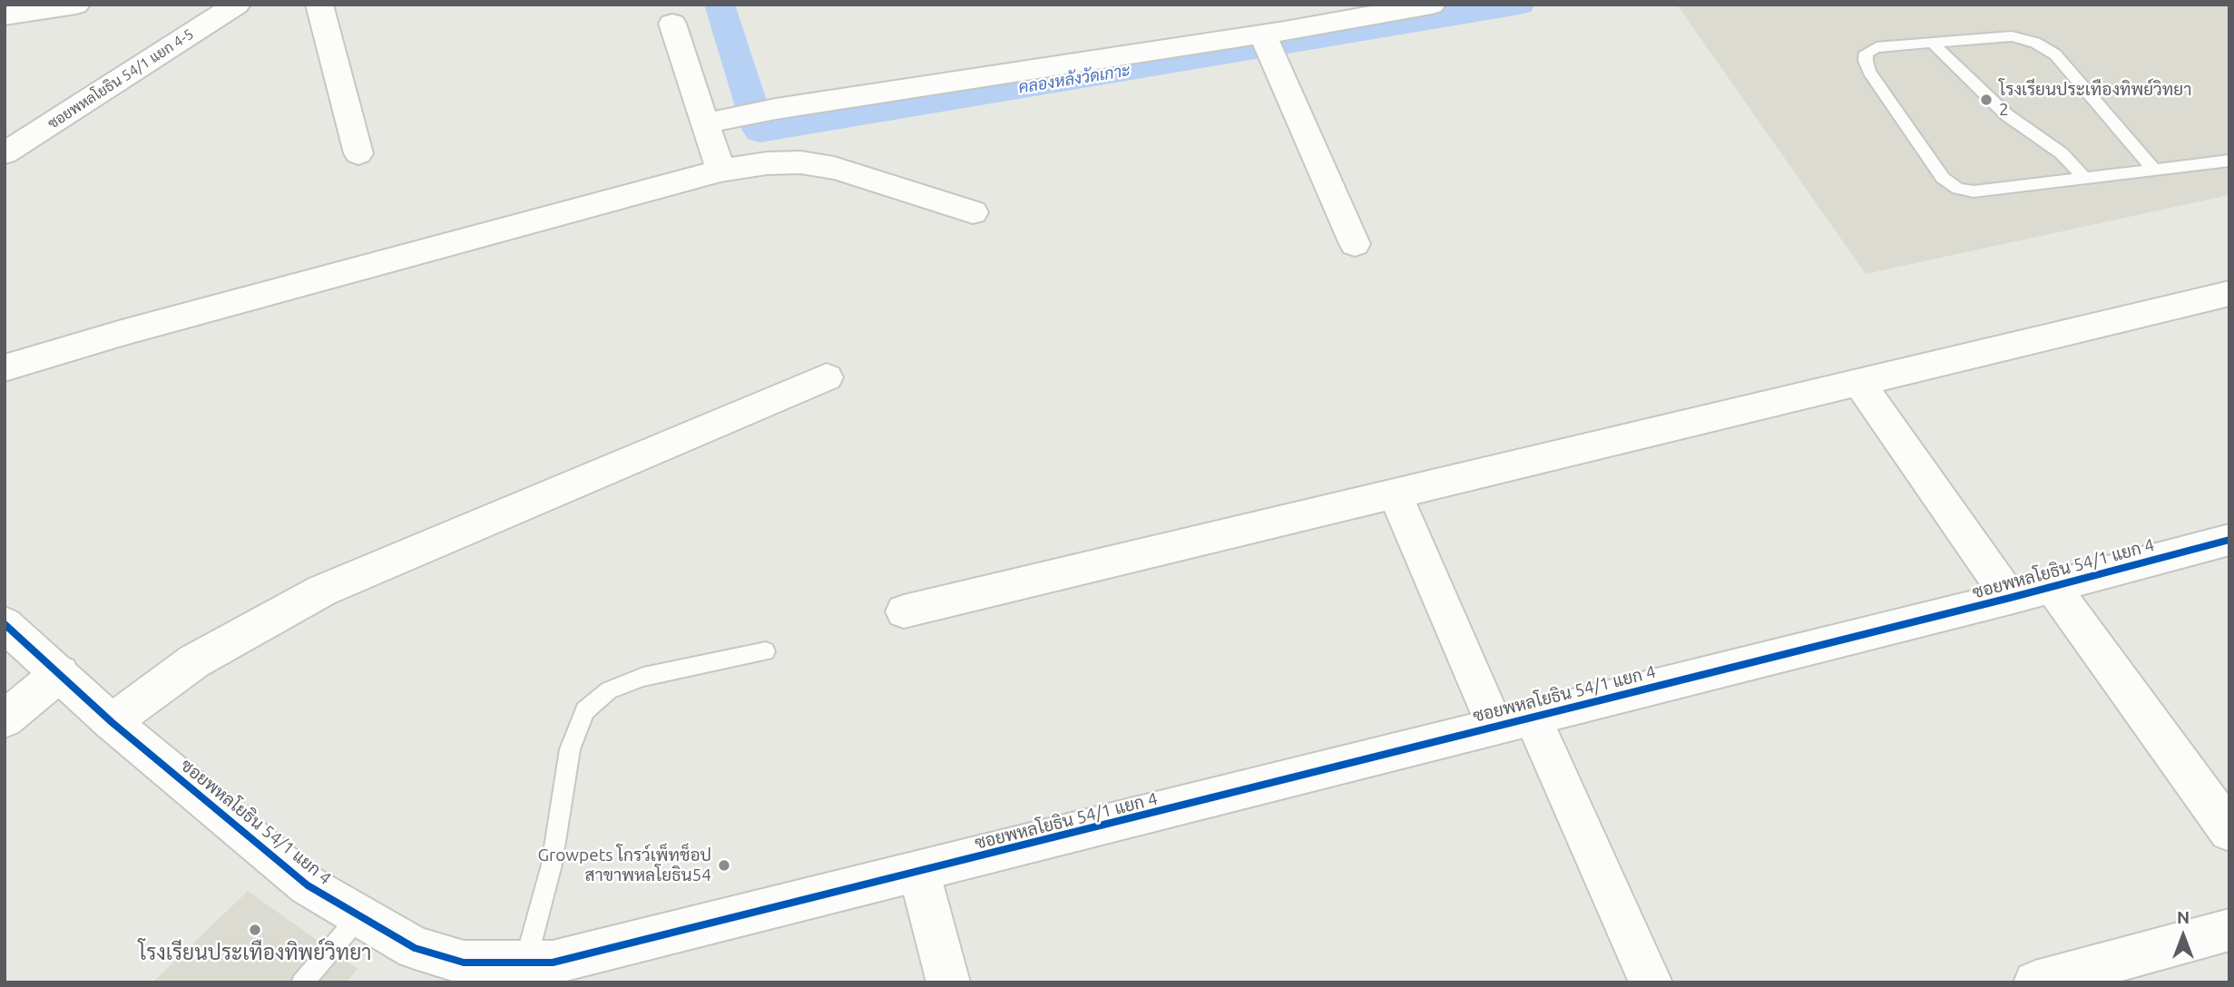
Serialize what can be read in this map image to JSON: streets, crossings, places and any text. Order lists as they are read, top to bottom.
{
  "streets": {
    "street": ["ซอยพหลโยธิน 54/1 แยก 4-5", "ซอยพหลโยธิน 54/1 แยก 4"]
  },
  "water": ["คลองหลังวัดเกาะ"],
  "places": ["โรงเรียนประเทืองทิพย์วิทยา 2", "Growpets โกรว์เพ็ทช็อป สาขาพหลโยธิน54", "โรงเรียนประเทืองทิพย์วิทยา"],
  "north": "top"
}
